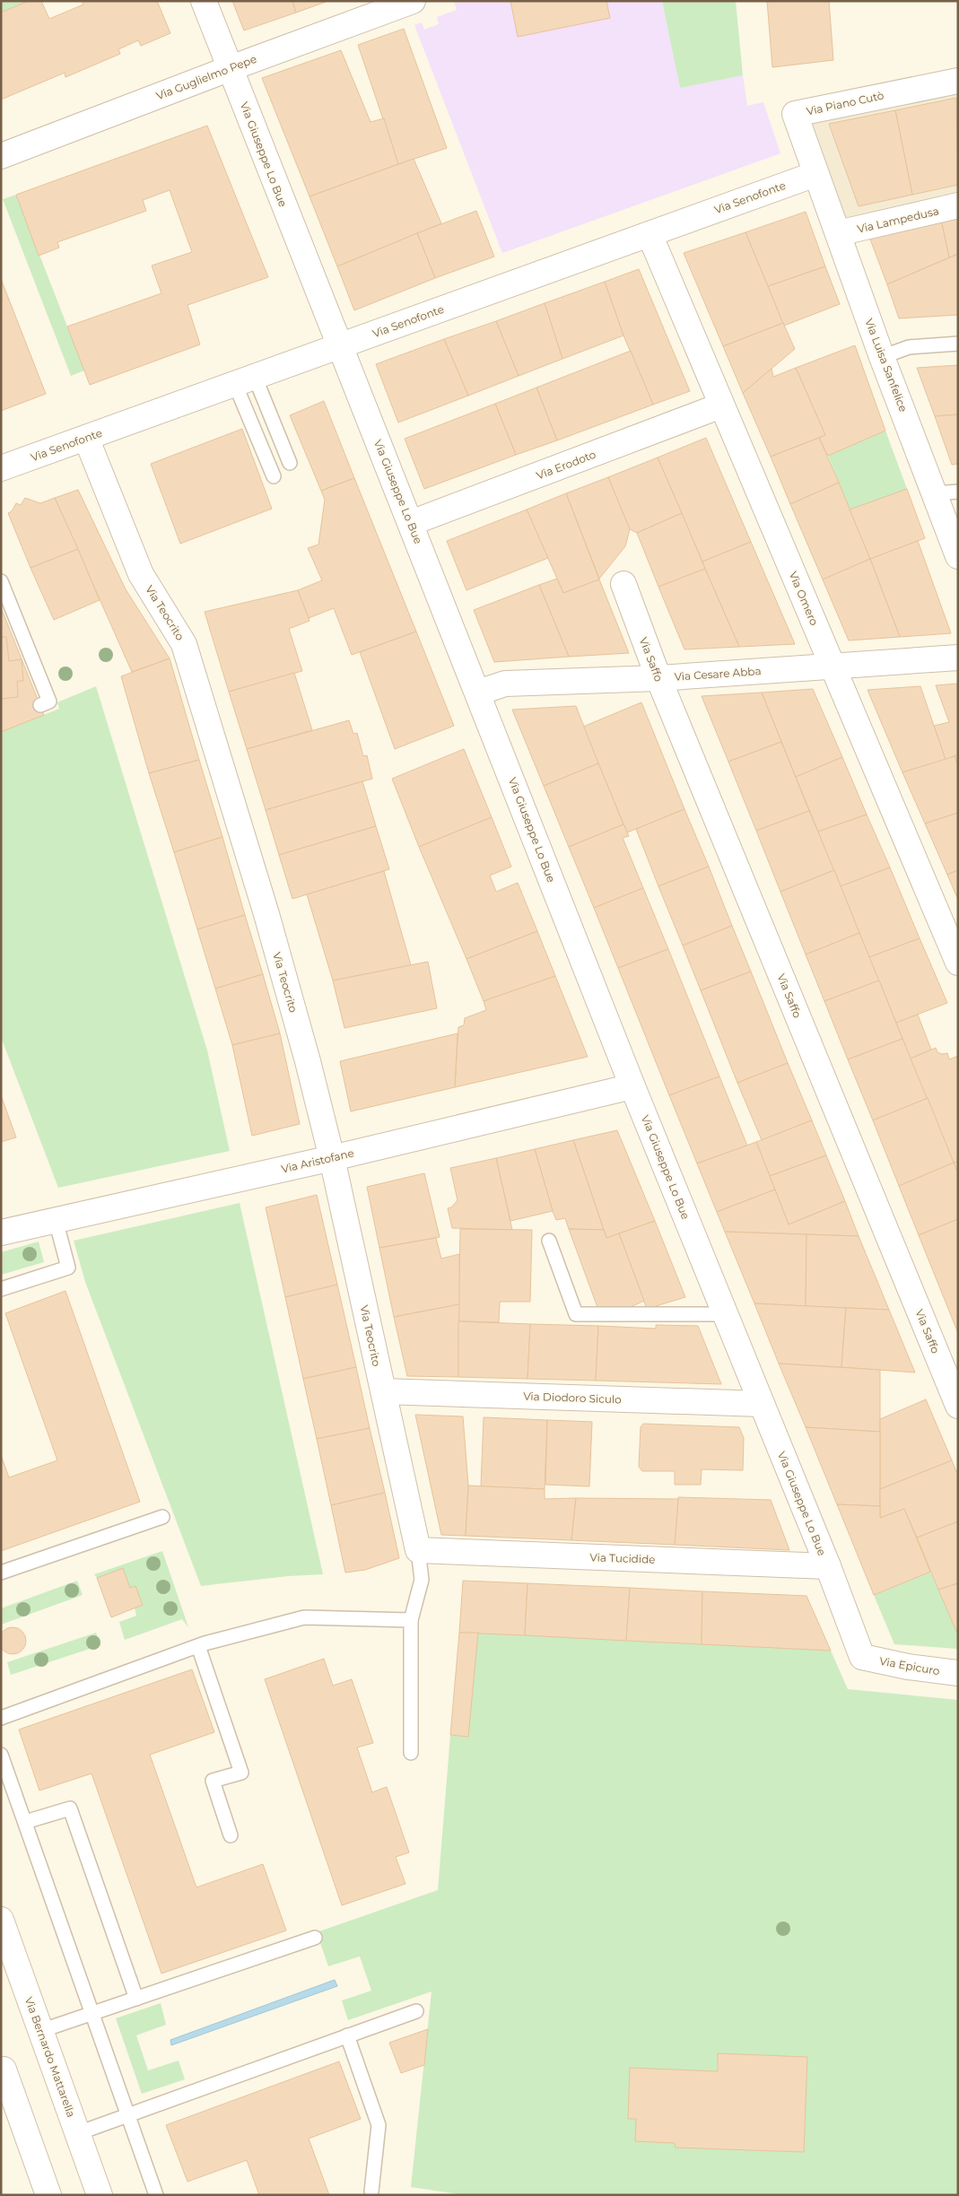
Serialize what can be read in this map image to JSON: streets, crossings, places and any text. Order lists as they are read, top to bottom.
{
  "streets": {
    "street": [
      "Via Guglielmo Pepe",
      "Via Piano Cutò",
      "Via Giuseppe Lo Bue",
      "Via Senofonte",
      "Via Lampedusa",
      "Via Luisa Sanfelice",
      "Via Erodoto",
      "Via Omero",
      "Via Teocrito",
      "Via Saffo",
      "Via Cesare Abba",
      "Via Aristofane",
      "Via Diodoro Siculo",
      "Via Tucidide",
      "Via Epicuro",
      "Via Bernardo Mattarella"
    ]
  },
  "crossings": [
    ["Via Guglielmo Pepe", "Via Giuseppe Lo Bue"],
    ["Via Piano Cutò", "Via Senofonte"],
    ["Via Piano Cutò", "Via Luisa Sanfelice"],
    ["Via Giuseppe Lo Bue", "Via Senofonte"],
    ["Via Giuseppe Lo Bue", "Via Erodoto"],
    ["Via Giuseppe Lo Bue", "Via Cesare Abba"],
    ["Via Giuseppe Lo Bue", "Via Aristofane"],
    ["Via Giuseppe Lo Bue", "Via Diodoro Siculo"],
    ["Via Giuseppe Lo Bue", "Via Tucidide"],
    ["Via Giuseppe Lo Bue", "Via Epicuro"],
    ["Via Senofonte", "Via Luisa Sanfelice"],
    ["Via Senofonte", "Via Omero"],
    ["Via Senofonte", "Via Teocrito"],
    ["Via Lampedusa", "Via Luisa Sanfelice"],
    ["Via Erodoto", "Via Omero"],
    ["Via Omero", "Via Cesare Abba"],
    ["Via Teocrito", "Via Aristofane"],
    ["Via Teocrito", "Via Diodoro Siculo"],
    ["Via Teocrito", "Via Tucidide"],
    ["Via Saffo", "Via Cesare Abba"]
  ]
}
